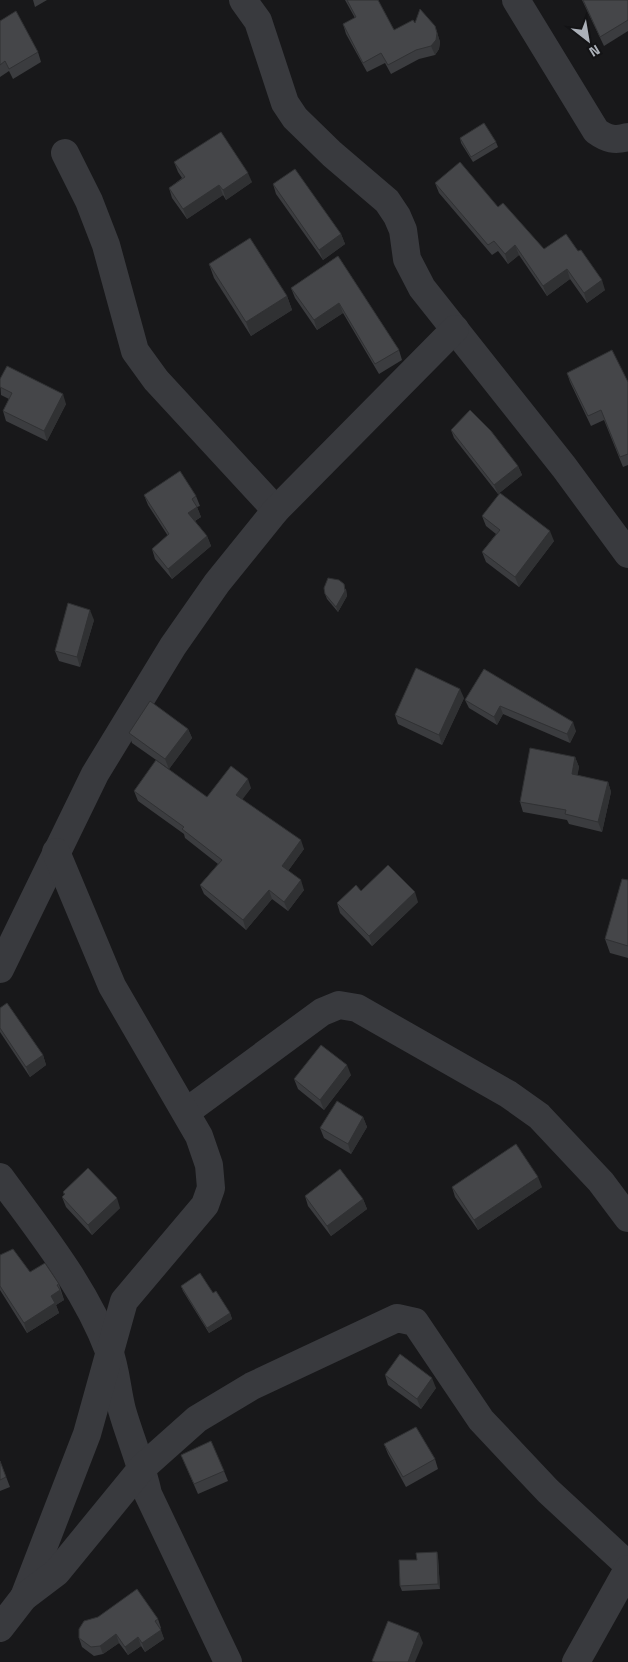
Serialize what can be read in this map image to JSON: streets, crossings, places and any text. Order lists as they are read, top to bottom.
{
  "north": "bottom right"
}
